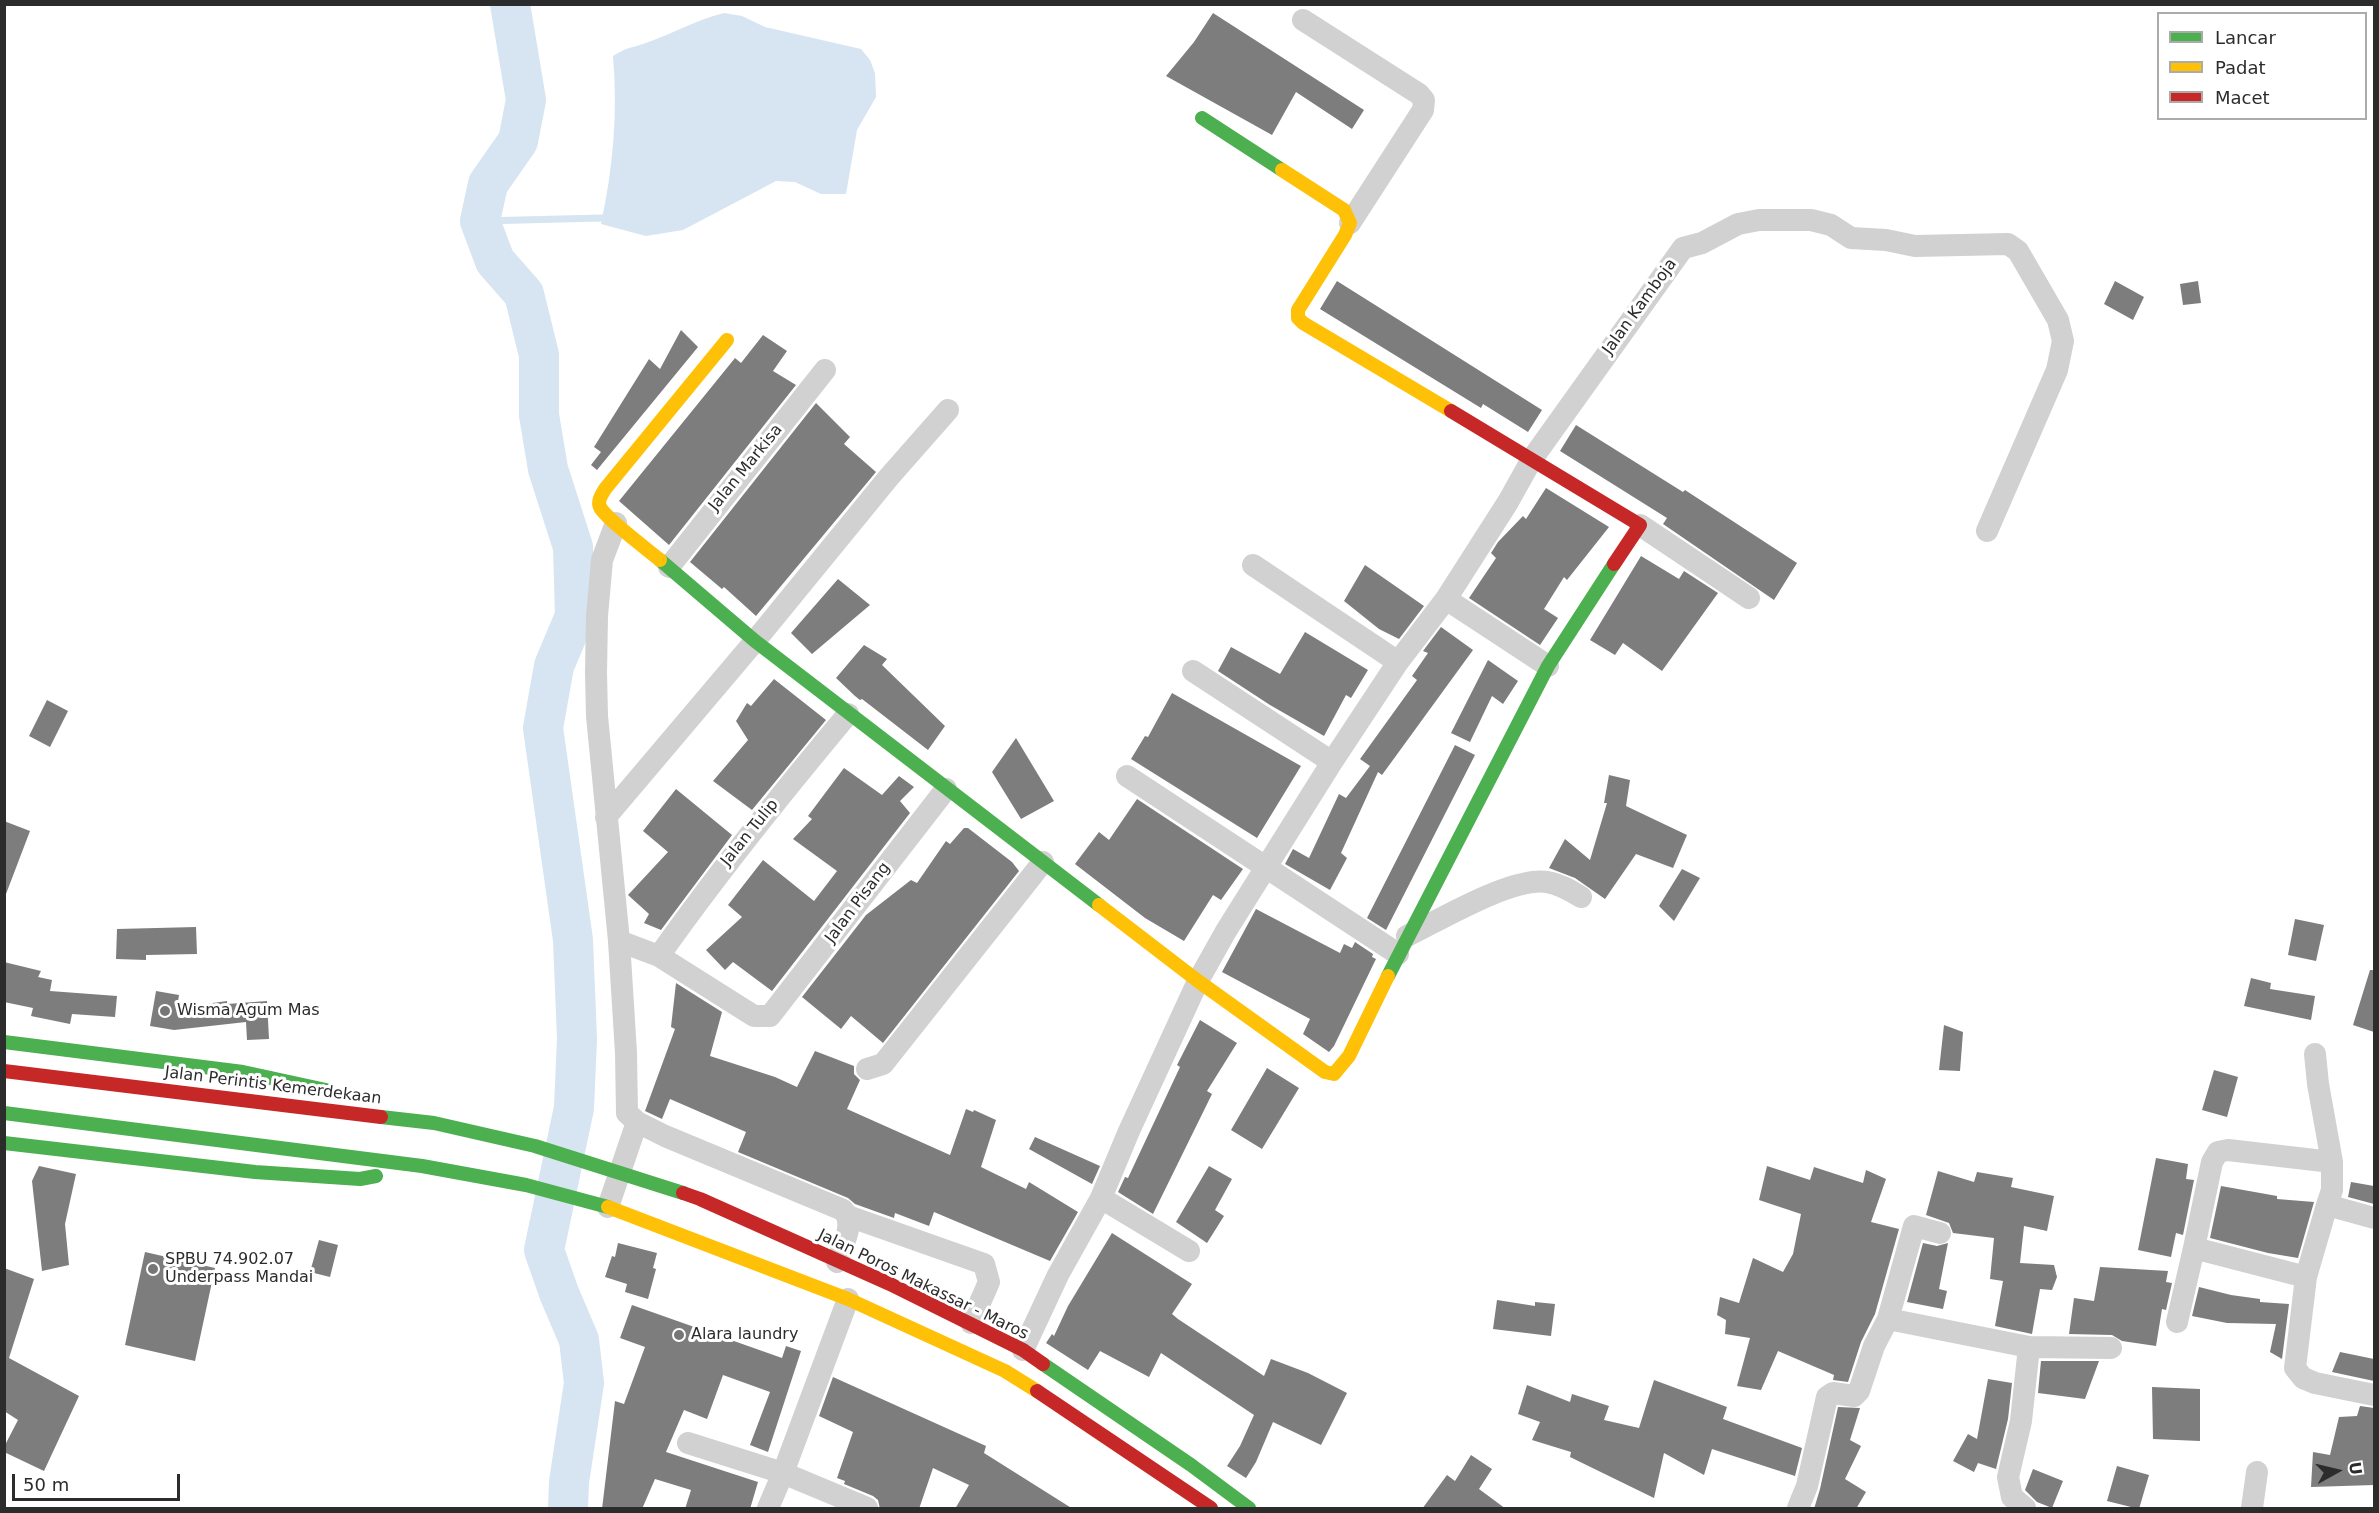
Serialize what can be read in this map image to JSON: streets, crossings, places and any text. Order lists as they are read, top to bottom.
{
  "streets": {
    "main road": ["Jalan Perintis Kemerdekaan", "Jalan Poros Makassar - Maros"],
    "street": [
      "Jalan Kamboja",
      "Jalan Markisa",
      "Jalan Tulip",
      "Jalan Pisang"
    ]
  },
  "crossings": [
    ["Jalan Kamboja", "Jalan Poros Makassar - Maros"],
    ["Jalan Tulip", "Jalan Pisang"],
    ["Jalan Perintis Kemerdekaan", "Jalan Poros Makassar - Maros"]
  ],
  "places": ["Wisma Agum Mas", "SPBU 74.902.07 Underpass Mandai", "Alara laundry"],
  "legend": ["Lancar", "Padat", "Macet"],
  "scale_bar": "50 m",
  "north": "right"
}
